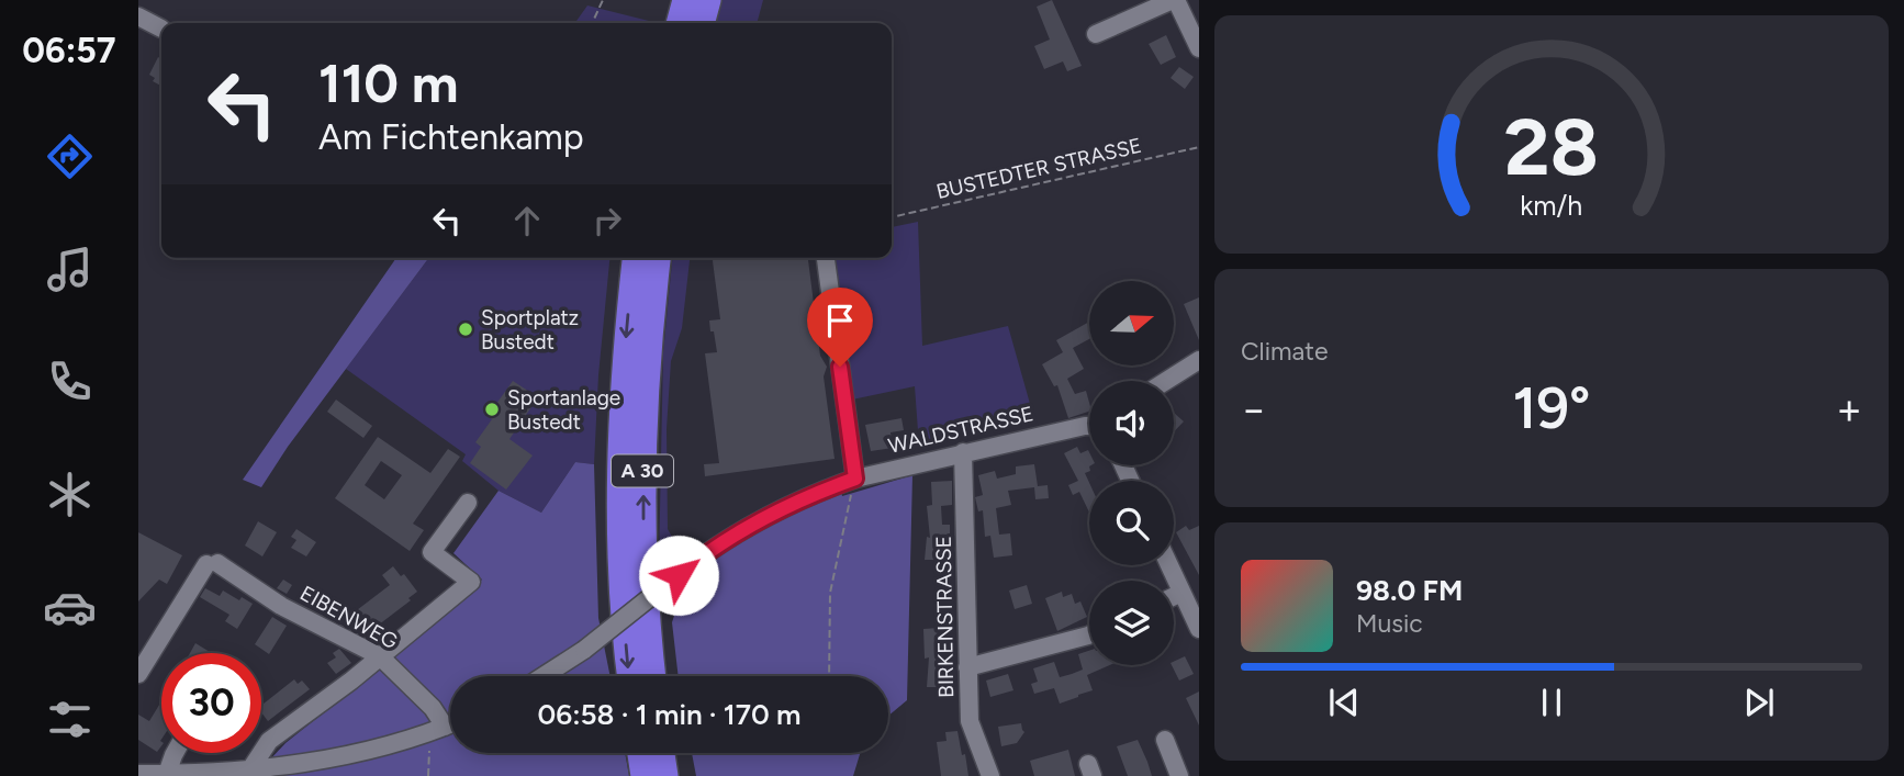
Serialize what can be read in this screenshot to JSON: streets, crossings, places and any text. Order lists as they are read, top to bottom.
{
  "streets": {
    "highway": ["A 30"],
    "street": ["WALDSTRASSE", "EIBENWEG", "BIRKENSTRASSE"],
    "path": ["BUSTEDTER STRASSE"]
  },
  "crossings": [
    ["WALDSTRASSE", "BIRKENSTRASSE"]
  ],
  "places": ["Sportplatz Bustedt", "Sportanlage Bustedt"],
  "north": "right",
  "page": {
    "tabs": "06:57",
    "turn": ["110 m", "Am Fichtenkamp"],
    "tile": "Climate",
    "heat": ["−", "19°", "+"],
    "song": ["98.0 FM", "Music"],
    "limit": "30",
    "trip": "06:58 · 1 min · 170 m",
    "gauge": ["28", "km/h"]
  }
}
